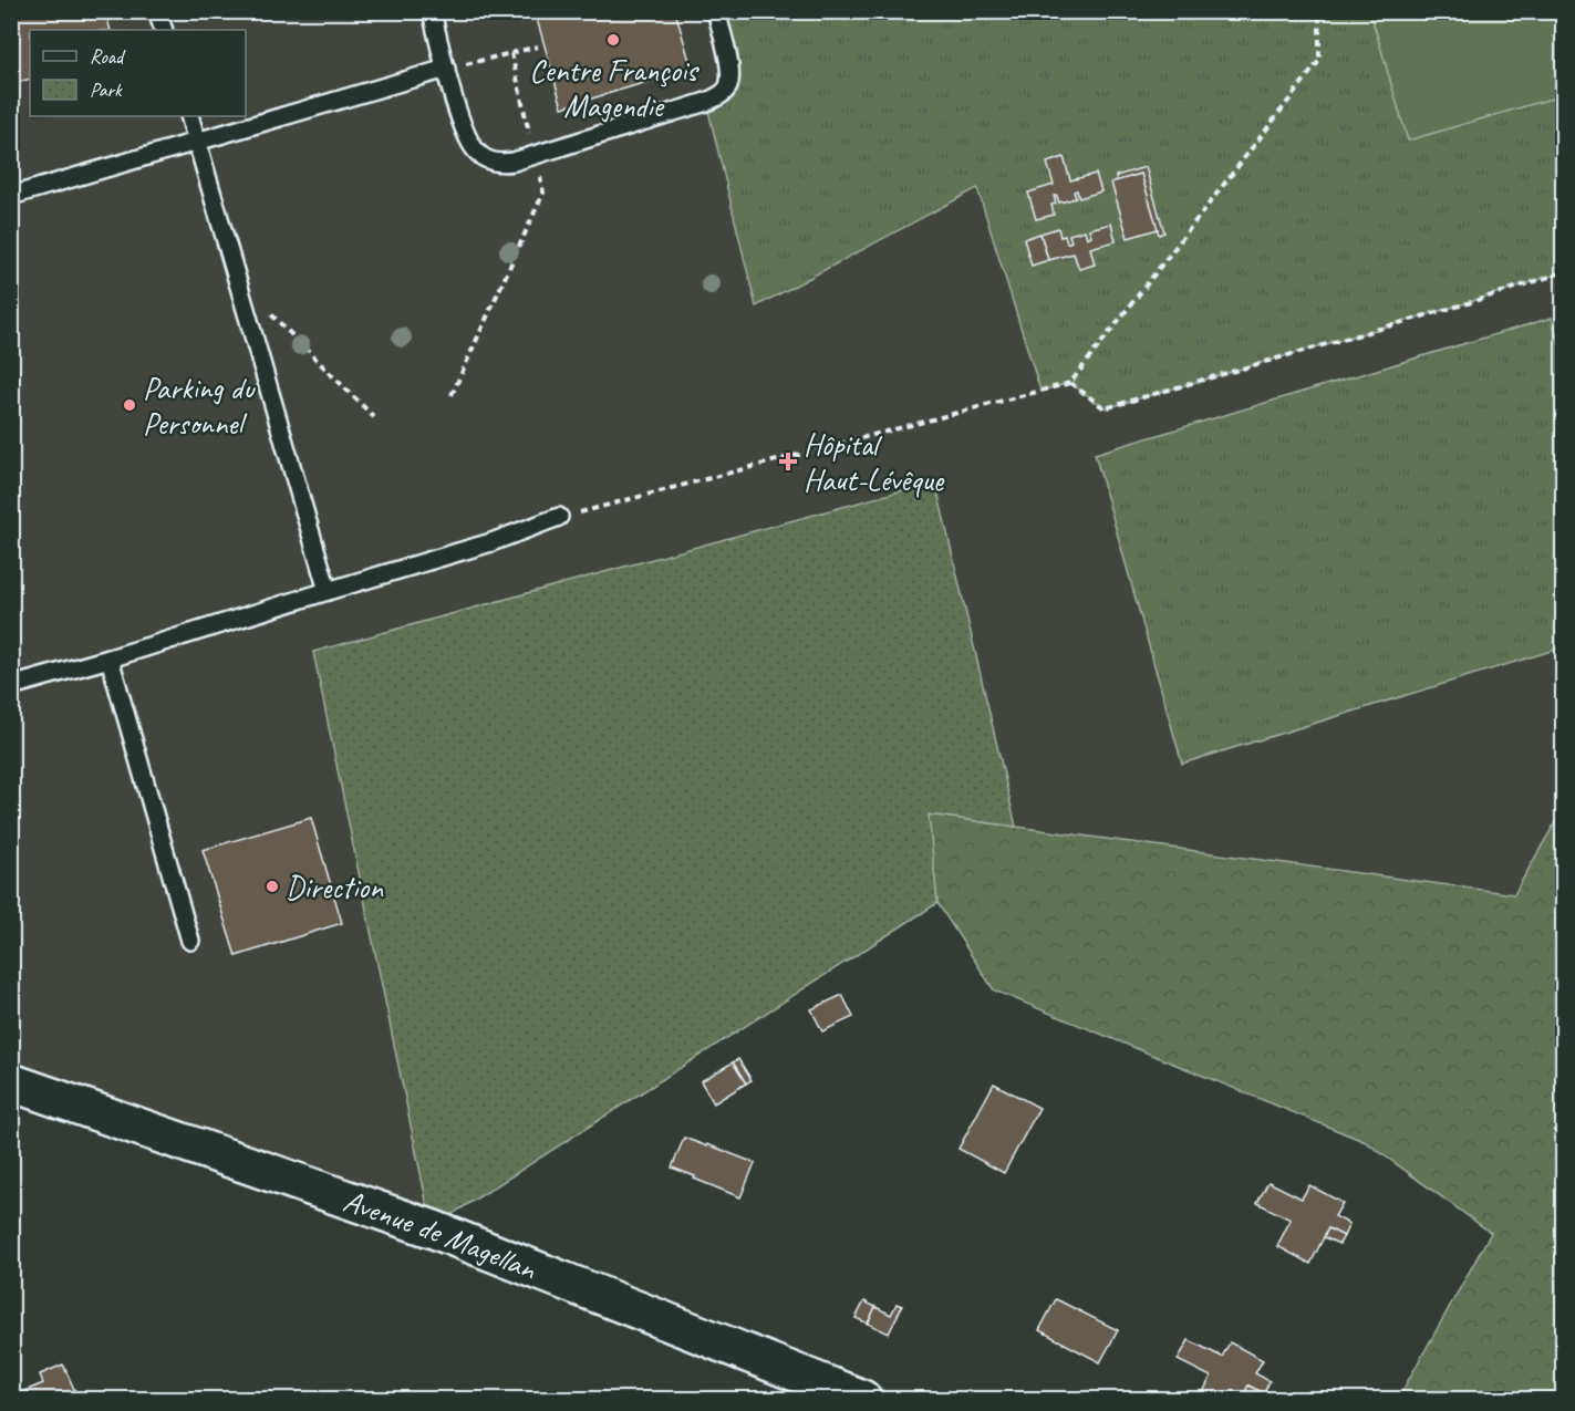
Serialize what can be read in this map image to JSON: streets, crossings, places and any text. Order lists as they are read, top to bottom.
{
  "streets": {
    "street": ["Avenue de Magellan"]
  },
  "places": {
    "other": ["Centre François Magendie", "Parking du Personnel", "Direction"],
    "health": ["Hôpital Haut-Lévêque"]
  },
  "legend": ["Road", "Park"]
}
